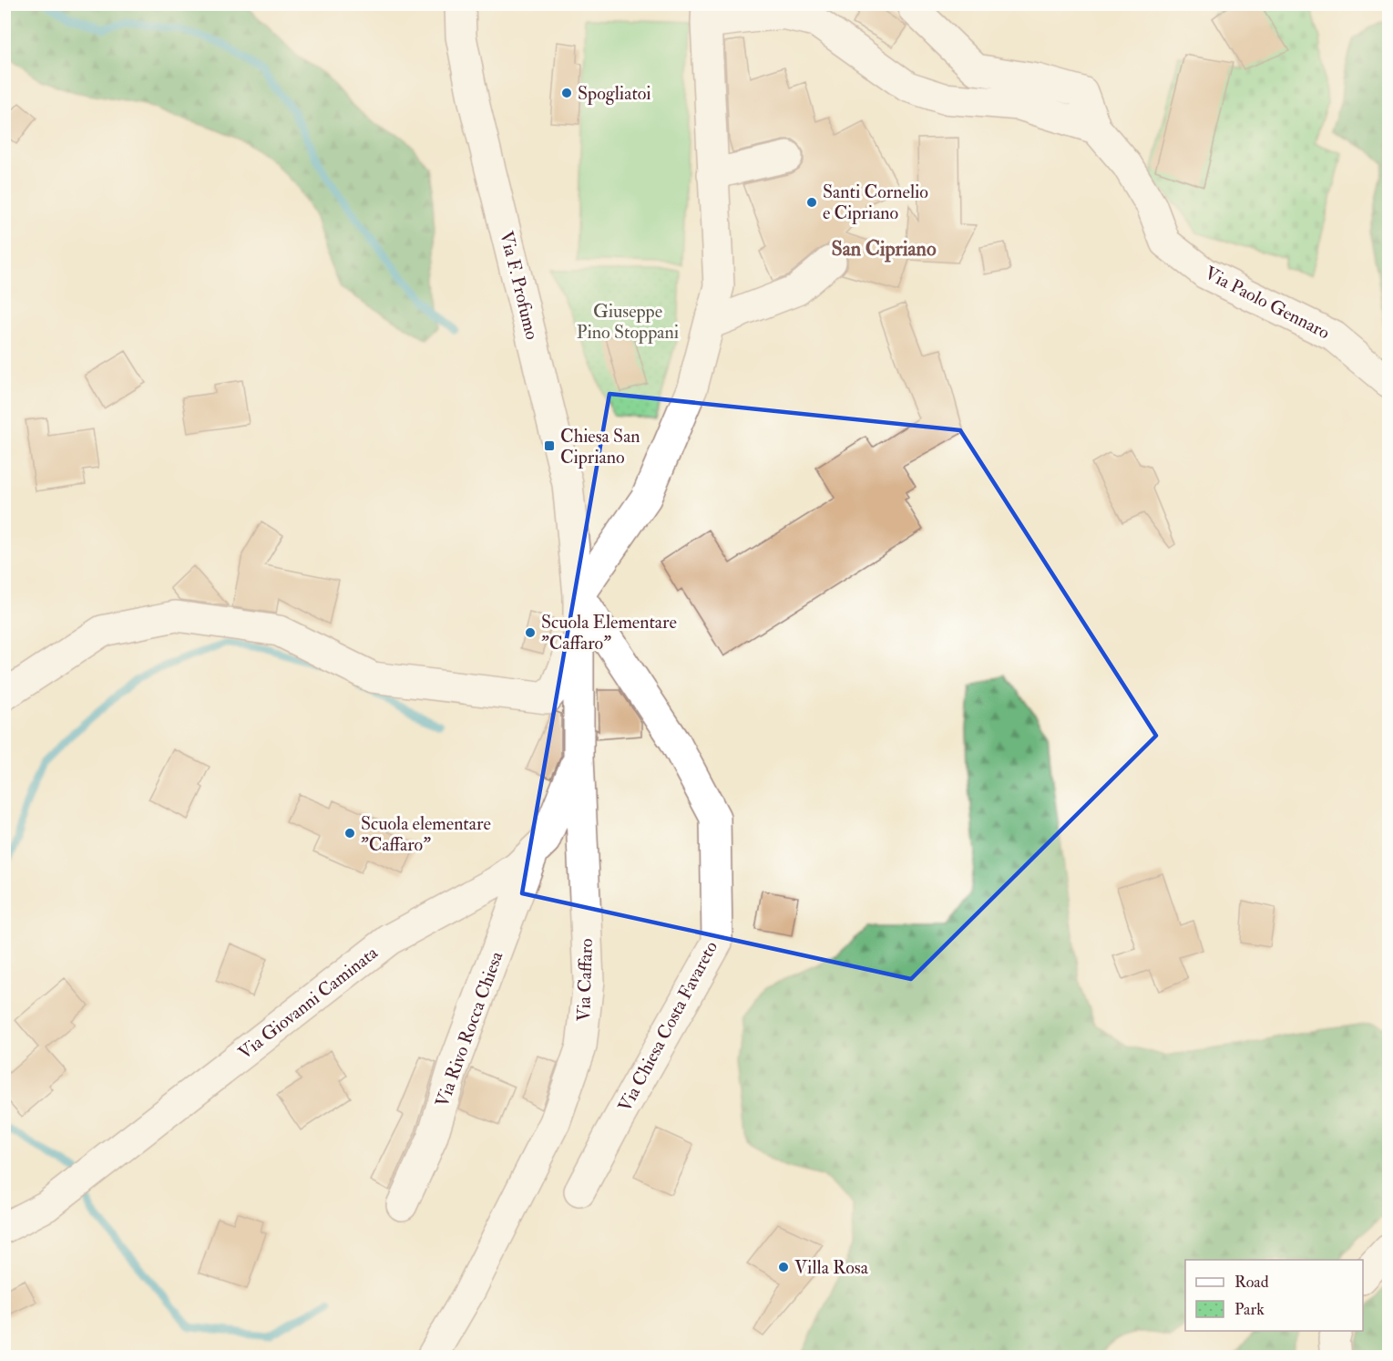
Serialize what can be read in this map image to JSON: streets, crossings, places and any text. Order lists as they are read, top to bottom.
{
  "streets": {
    "street": [
      "Via F. Profumo",
      "Via Paolo Gennaro",
      "Via Caffaro",
      "Via Giovanni Caminata",
      "Via Chiesa Costa Favareto",
      "Via Rivo Rocca Chiesa"
    ]
  },
  "crossings": [
    ["Via F. Profumo", "Via Caffaro"],
    ["Via F. Profumo", "Via Chiesa Costa Favareto"],
    ["Via Caffaro", "Via Giovanni Caminata"],
    ["Via Caffaro", "Via Chiesa Costa Favareto"],
    ["Via Giovanni Caminata", "Via Rivo Rocca Chiesa"]
  ],
  "districts": ["San Cipriano"],
  "parks": ["Giuseppe Pino Stoppani"],
  "places": {
    "other": [
      "Spogliatoi",
      "Santi Cornelio e Cipriano",
      "Scuola Elementare \"Caffaro\"",
      "Scuola elementare \"Caffaro\"",
      "Villa Rosa"
    ],
    "transit": ["Chiesa San Cipriano"]
  },
  "legend": ["Road", "Park"]
}
